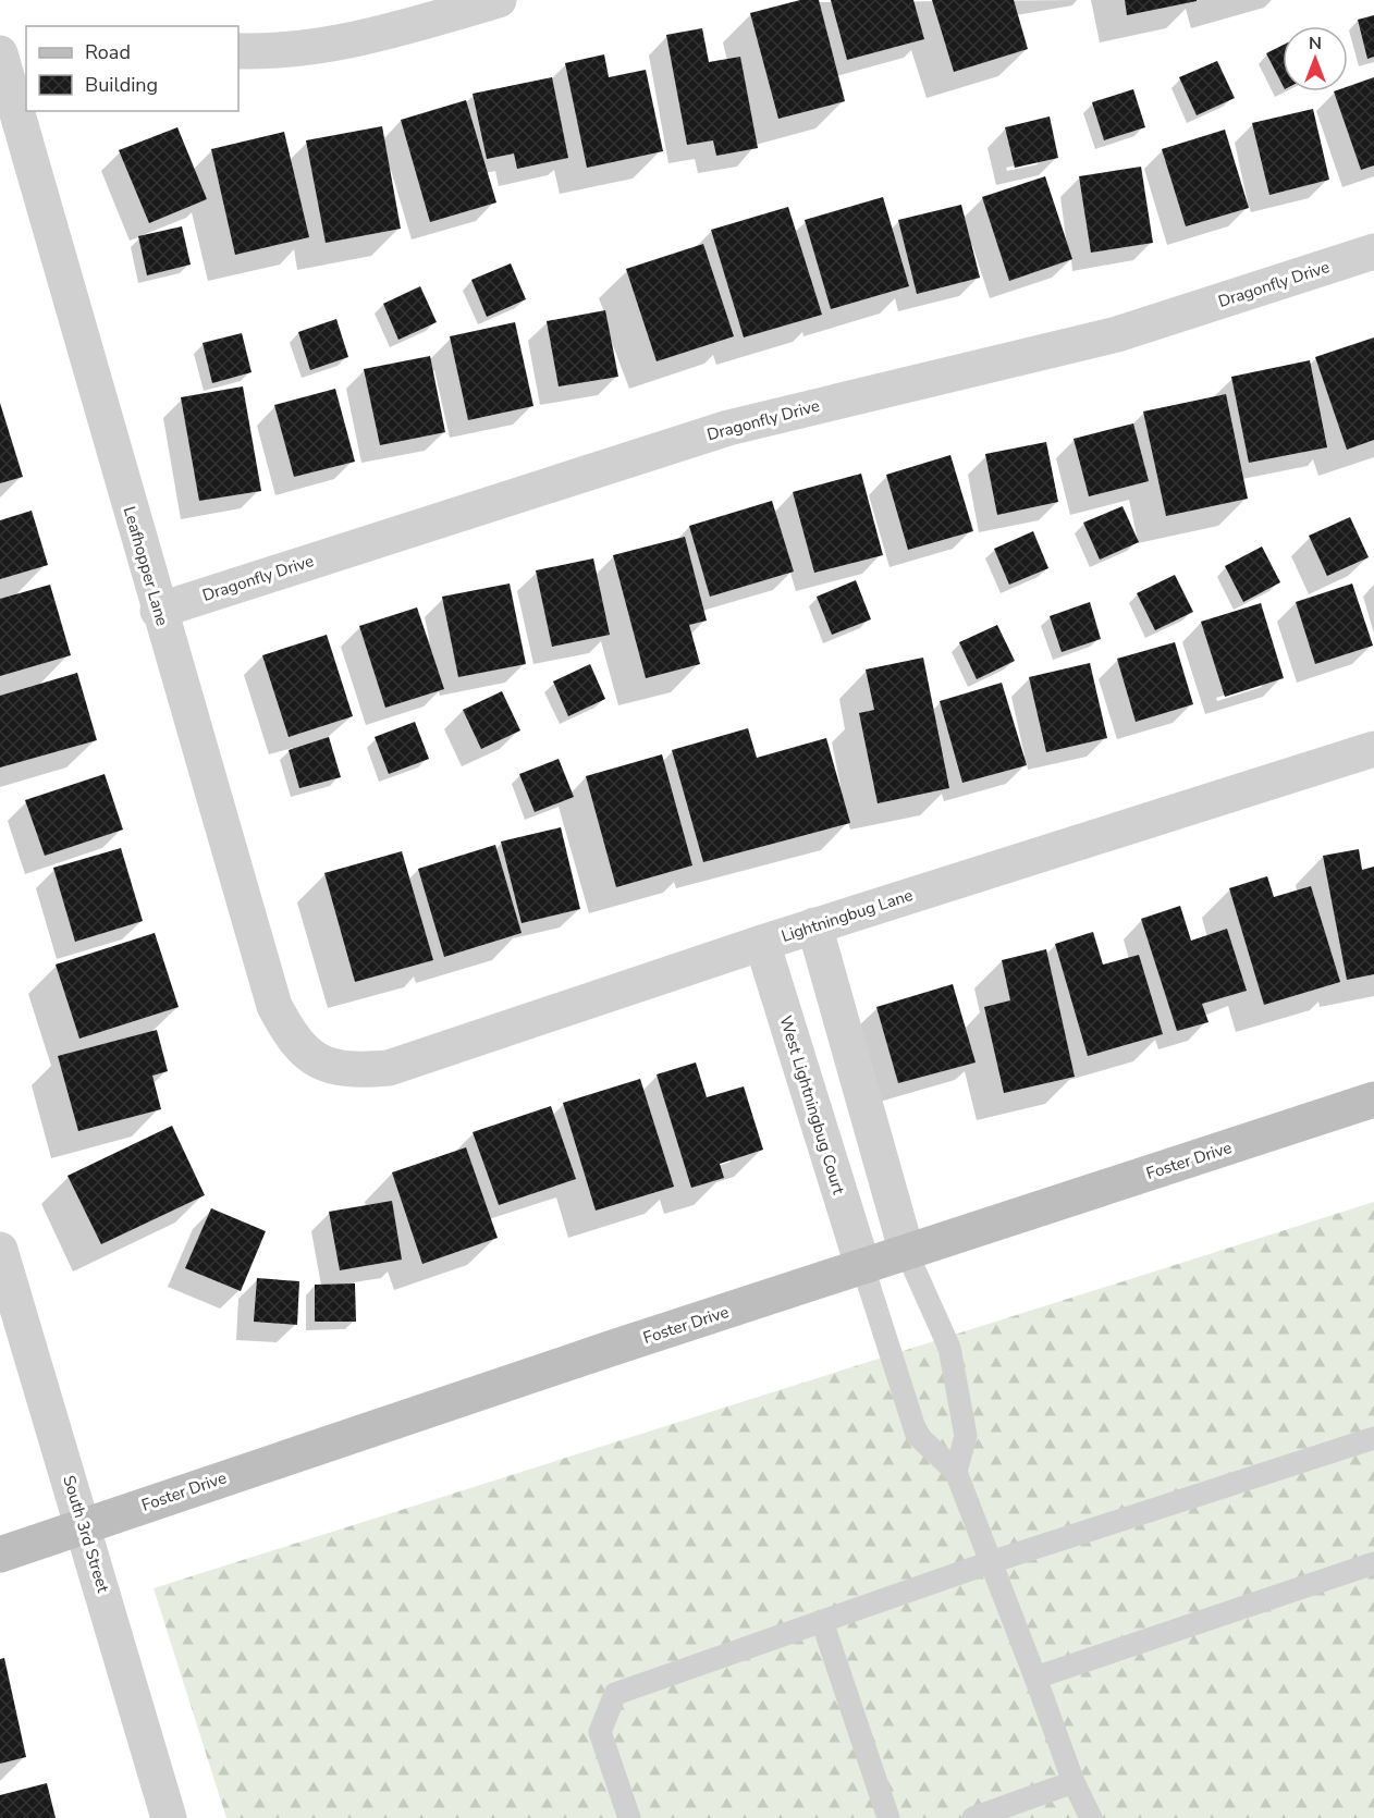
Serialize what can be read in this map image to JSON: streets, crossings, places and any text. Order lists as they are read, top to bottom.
{
  "streets": {
    "street": [
      "Dragonfly Drive",
      "Leafhopper Lane",
      "Lightningbug Lane",
      "West Lightningbug Court",
      "Foster Drive",
      "South 3rd Street"
    ]
  },
  "crossings": [
    ["Dragonfly Drive", "Leafhopper Lane"],
    ["Leafhopper Lane", "Lightningbug Lane"],
    ["Lightningbug Lane", "West Lightningbug Court"],
    ["West Lightningbug Court", "Foster Drive"],
    ["Foster Drive", "South 3rd Street"]
  ],
  "legend": ["Road", "Building"],
  "north": "top"
}
